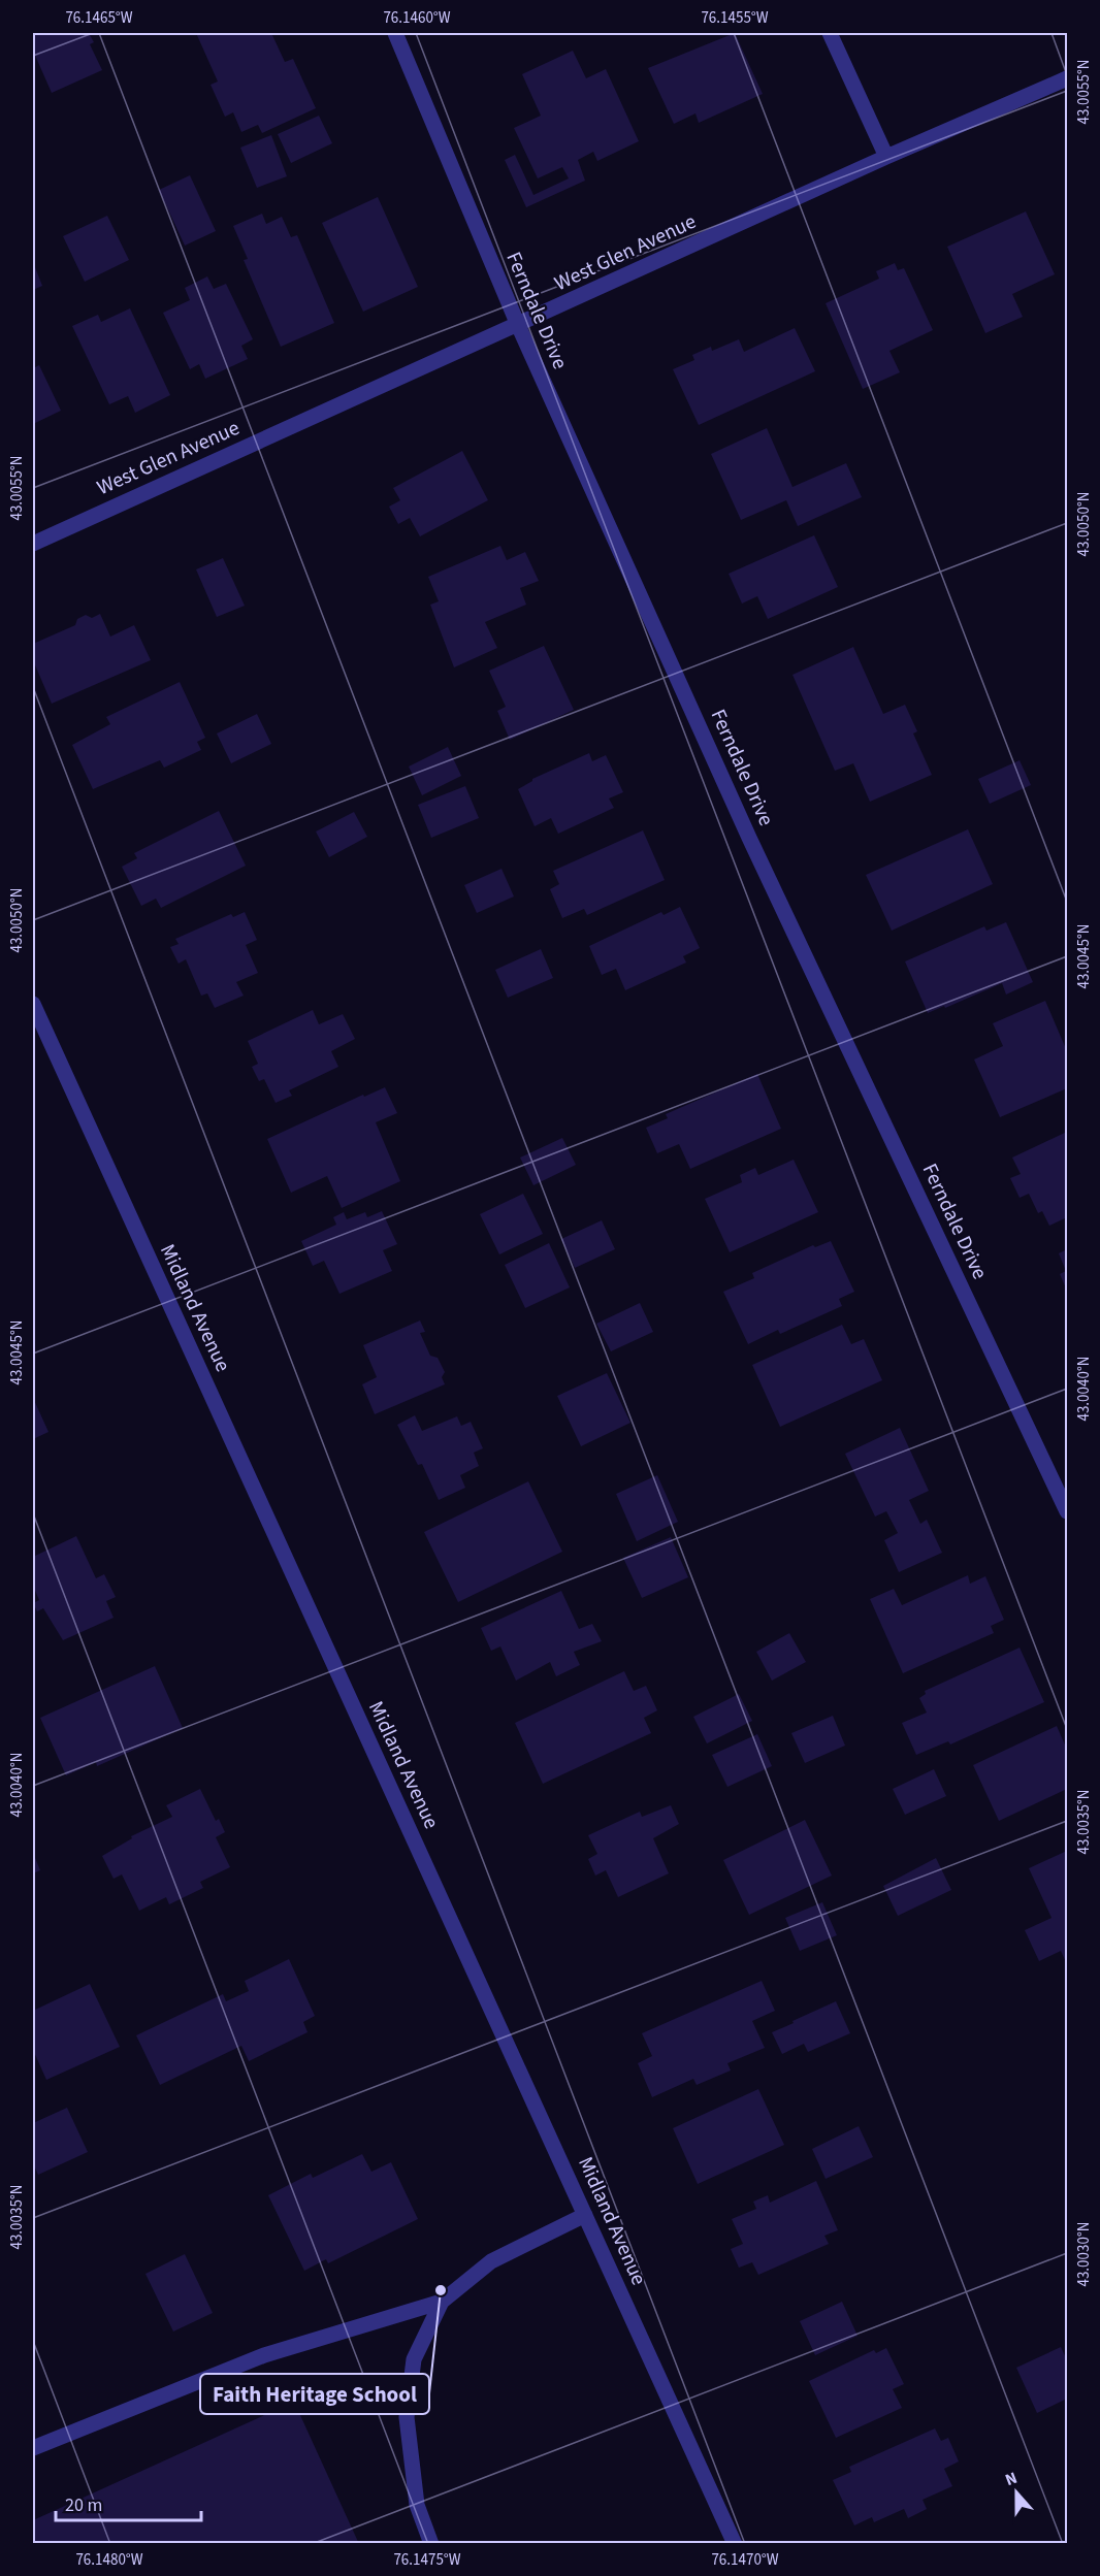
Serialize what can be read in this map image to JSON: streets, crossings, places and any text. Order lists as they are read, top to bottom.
{
  "streets": {
    "street": ["West Glen Avenue", "Ferndale Drive", "Midland Avenue"]
  },
  "crossings": [
    ["West Glen Avenue", "Ferndale Drive"]
  ],
  "places": ["Faith Heritage School"],
  "scale_bar": "20 m",
  "north": "top",
  "coordinates": [
    "76.1465°W",
    "76.1460°W",
    "76.1455°W",
    "43.0055°N",
    "43.0050°N",
    "43.0045°N",
    "43.0040°N",
    "43.0035°N",
    "43.0030°N",
    "76.1480°W",
    "76.1475°W",
    "76.1470°W"
  ]
}
